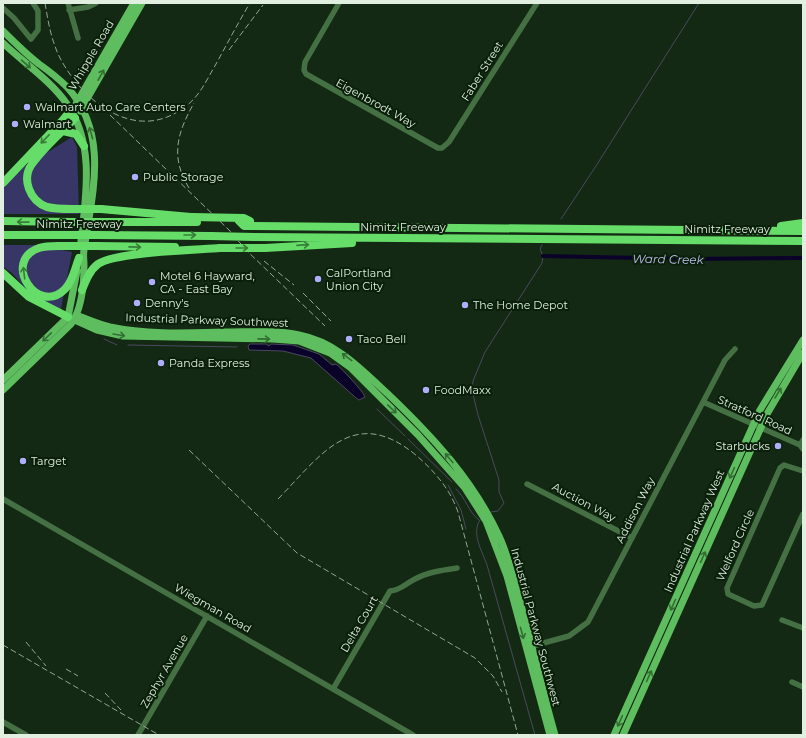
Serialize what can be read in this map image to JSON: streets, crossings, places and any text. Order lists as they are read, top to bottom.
{
  "streets": {
    "highway": ["Nimitz Freeway"],
    "main road": ["Whipple Road", "Industrial Parkway Southwest", "Industrial Parkway West"],
    "street": [
      "Faber Street",
      "Eigenbrodt Way",
      "Stratford Road",
      "Auction Way",
      "Addison Way",
      "Welford Circle",
      "Wiegman Road",
      "Delta Court",
      "Zephyr Avenue"
    ]
  },
  "crossings": [
    ["Faber Street", "Eigenbrodt Way"],
    ["Industrial Parkway Southwest", "Addison Way"],
    ["Stratford Road", "Addison Way"],
    ["Stratford Road", "Industrial Parkway West"],
    ["Auction Way", "Addison Way"],
    ["Wiegman Road", "Delta Court"],
    ["Wiegman Road", "Zephyr Avenue"]
  ],
  "water": ["Ward Creek"],
  "places": [
    "Walmart Auto Care Centers",
    "Walmart",
    "Public Storage",
    "CalPortland Union City",
    "Motel 6 Hayward, CA - East Bay",
    "Denny's",
    "The Home Depot",
    "Taco Bell",
    "Panda Express",
    "FoodMaxx",
    "Starbucks",
    "Target"
  ]
}
